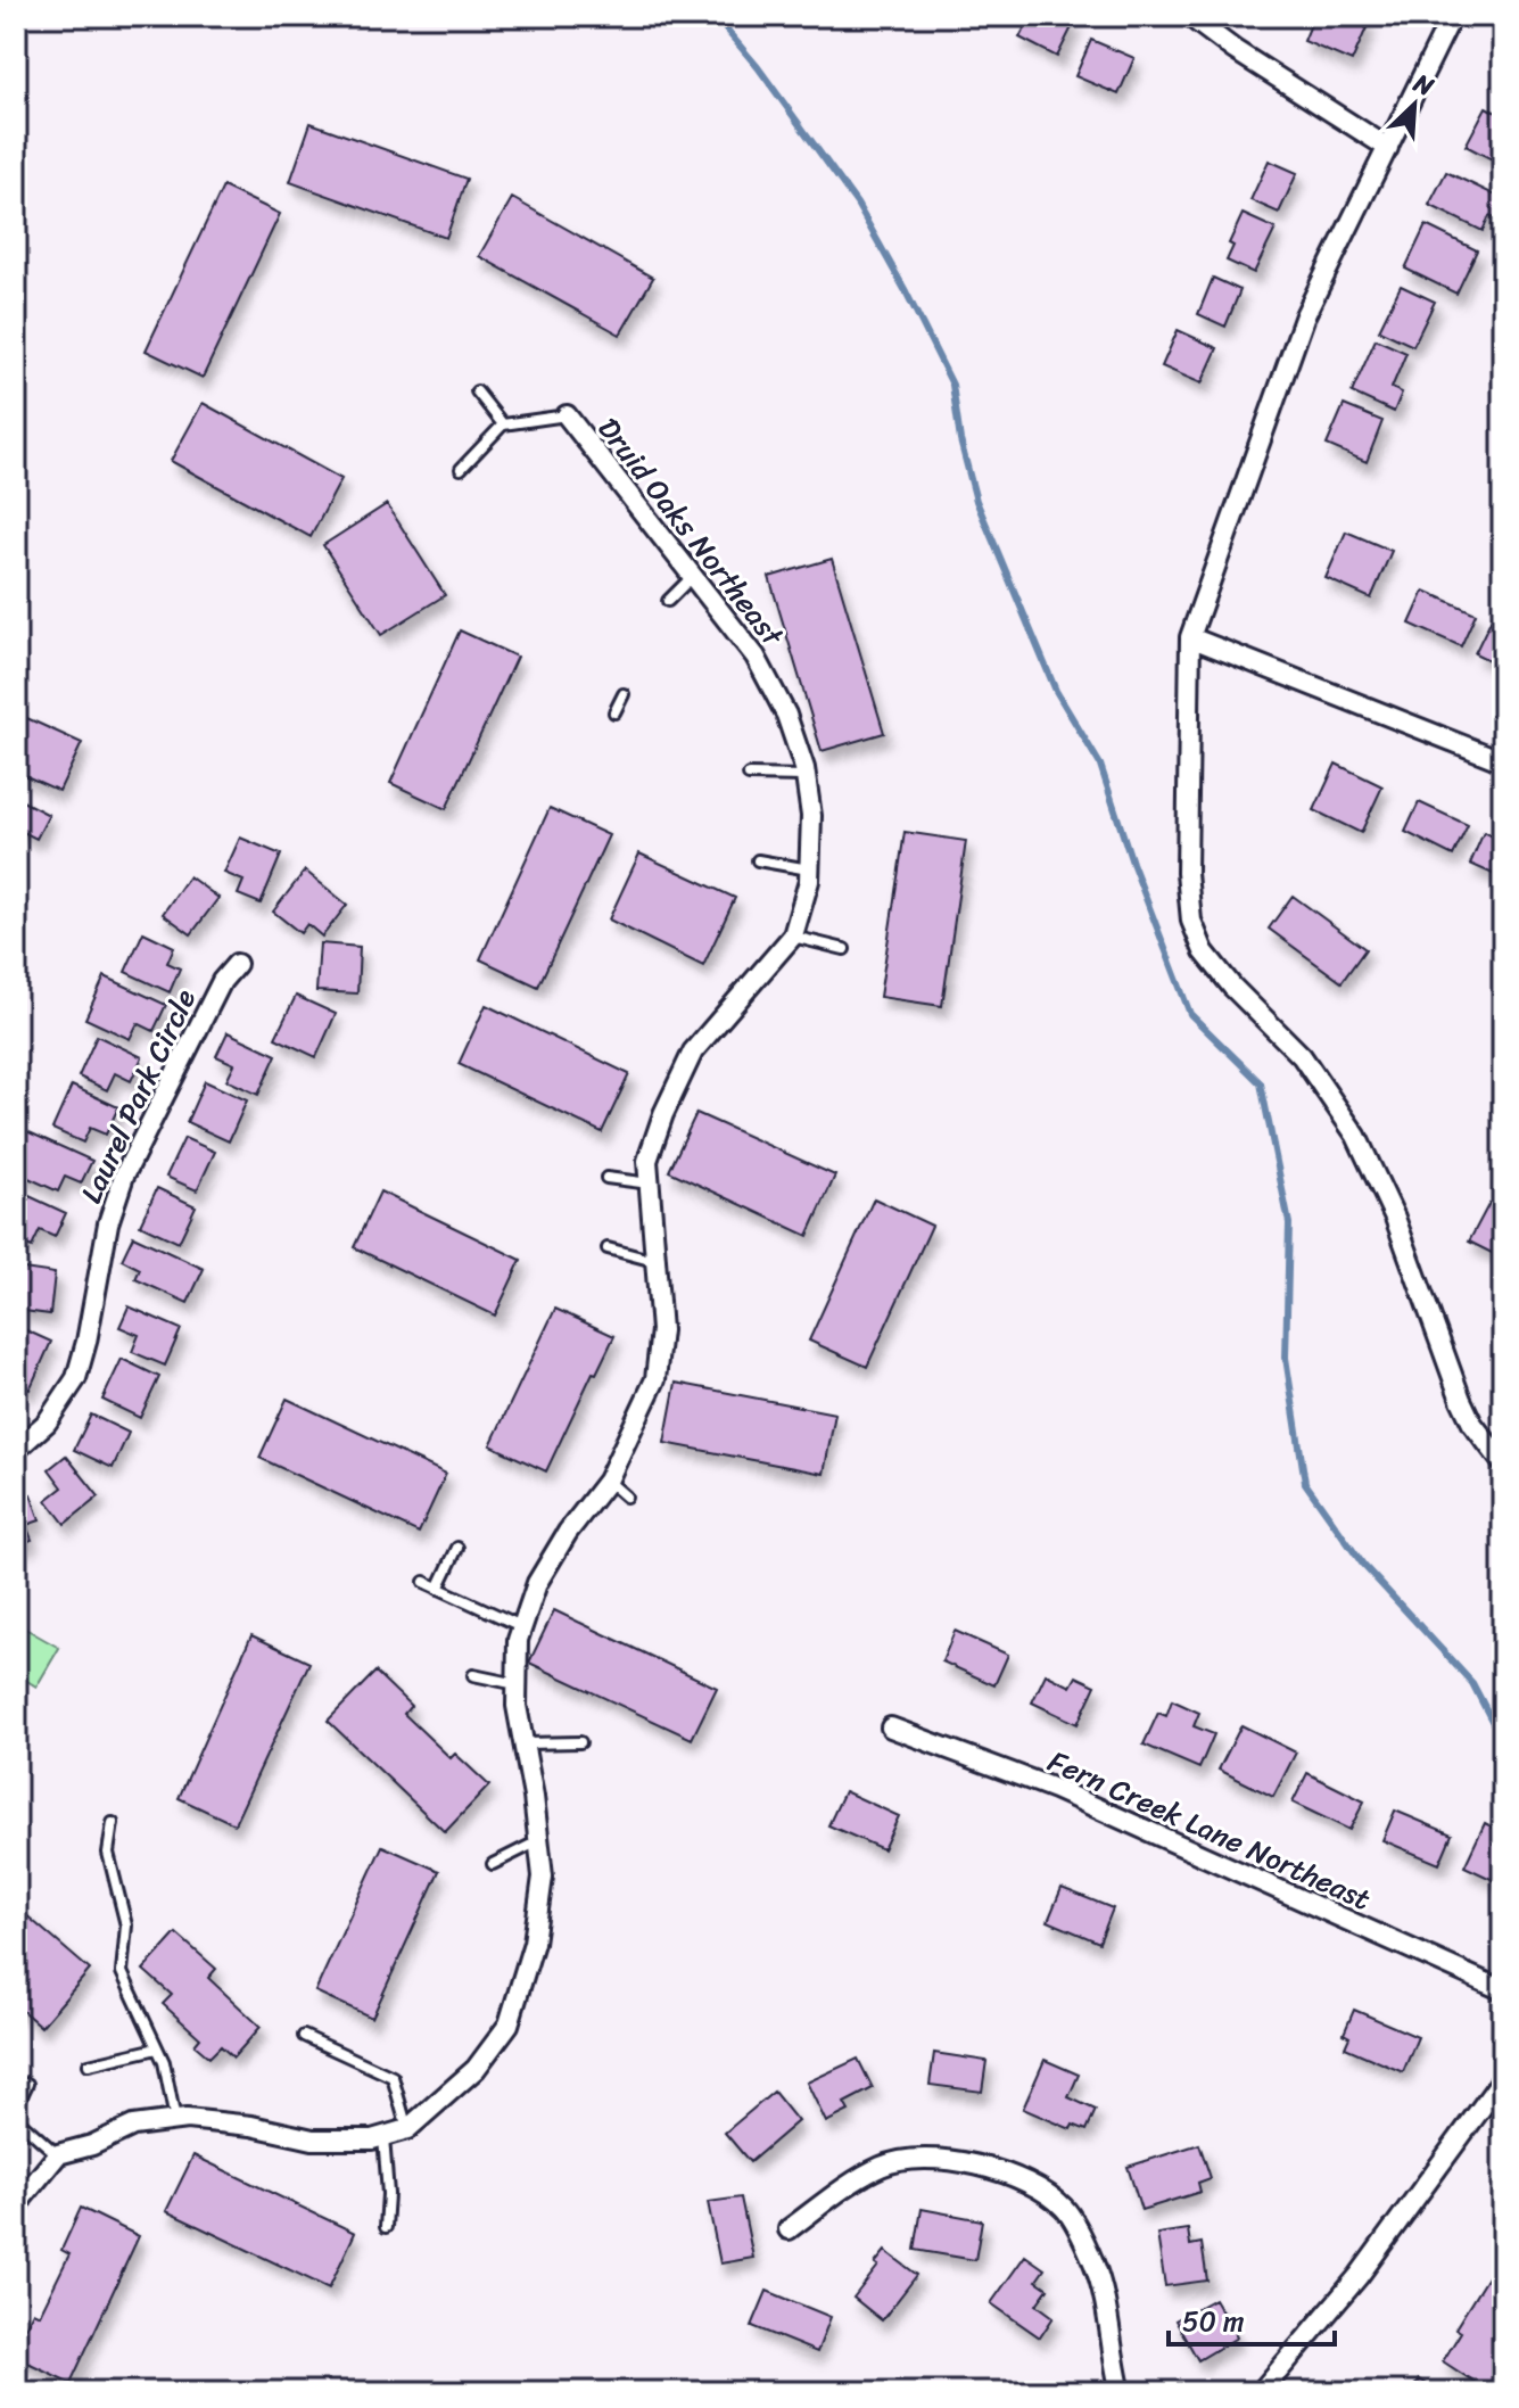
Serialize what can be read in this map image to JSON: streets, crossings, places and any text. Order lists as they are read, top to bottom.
{
  "streets": {
    "street": ["Druid Oaks Northeast", "Laurel Park Circle", "Fern Creek Lane Northeast"]
  },
  "scale_bar": "50 m",
  "north": "top right"
}
